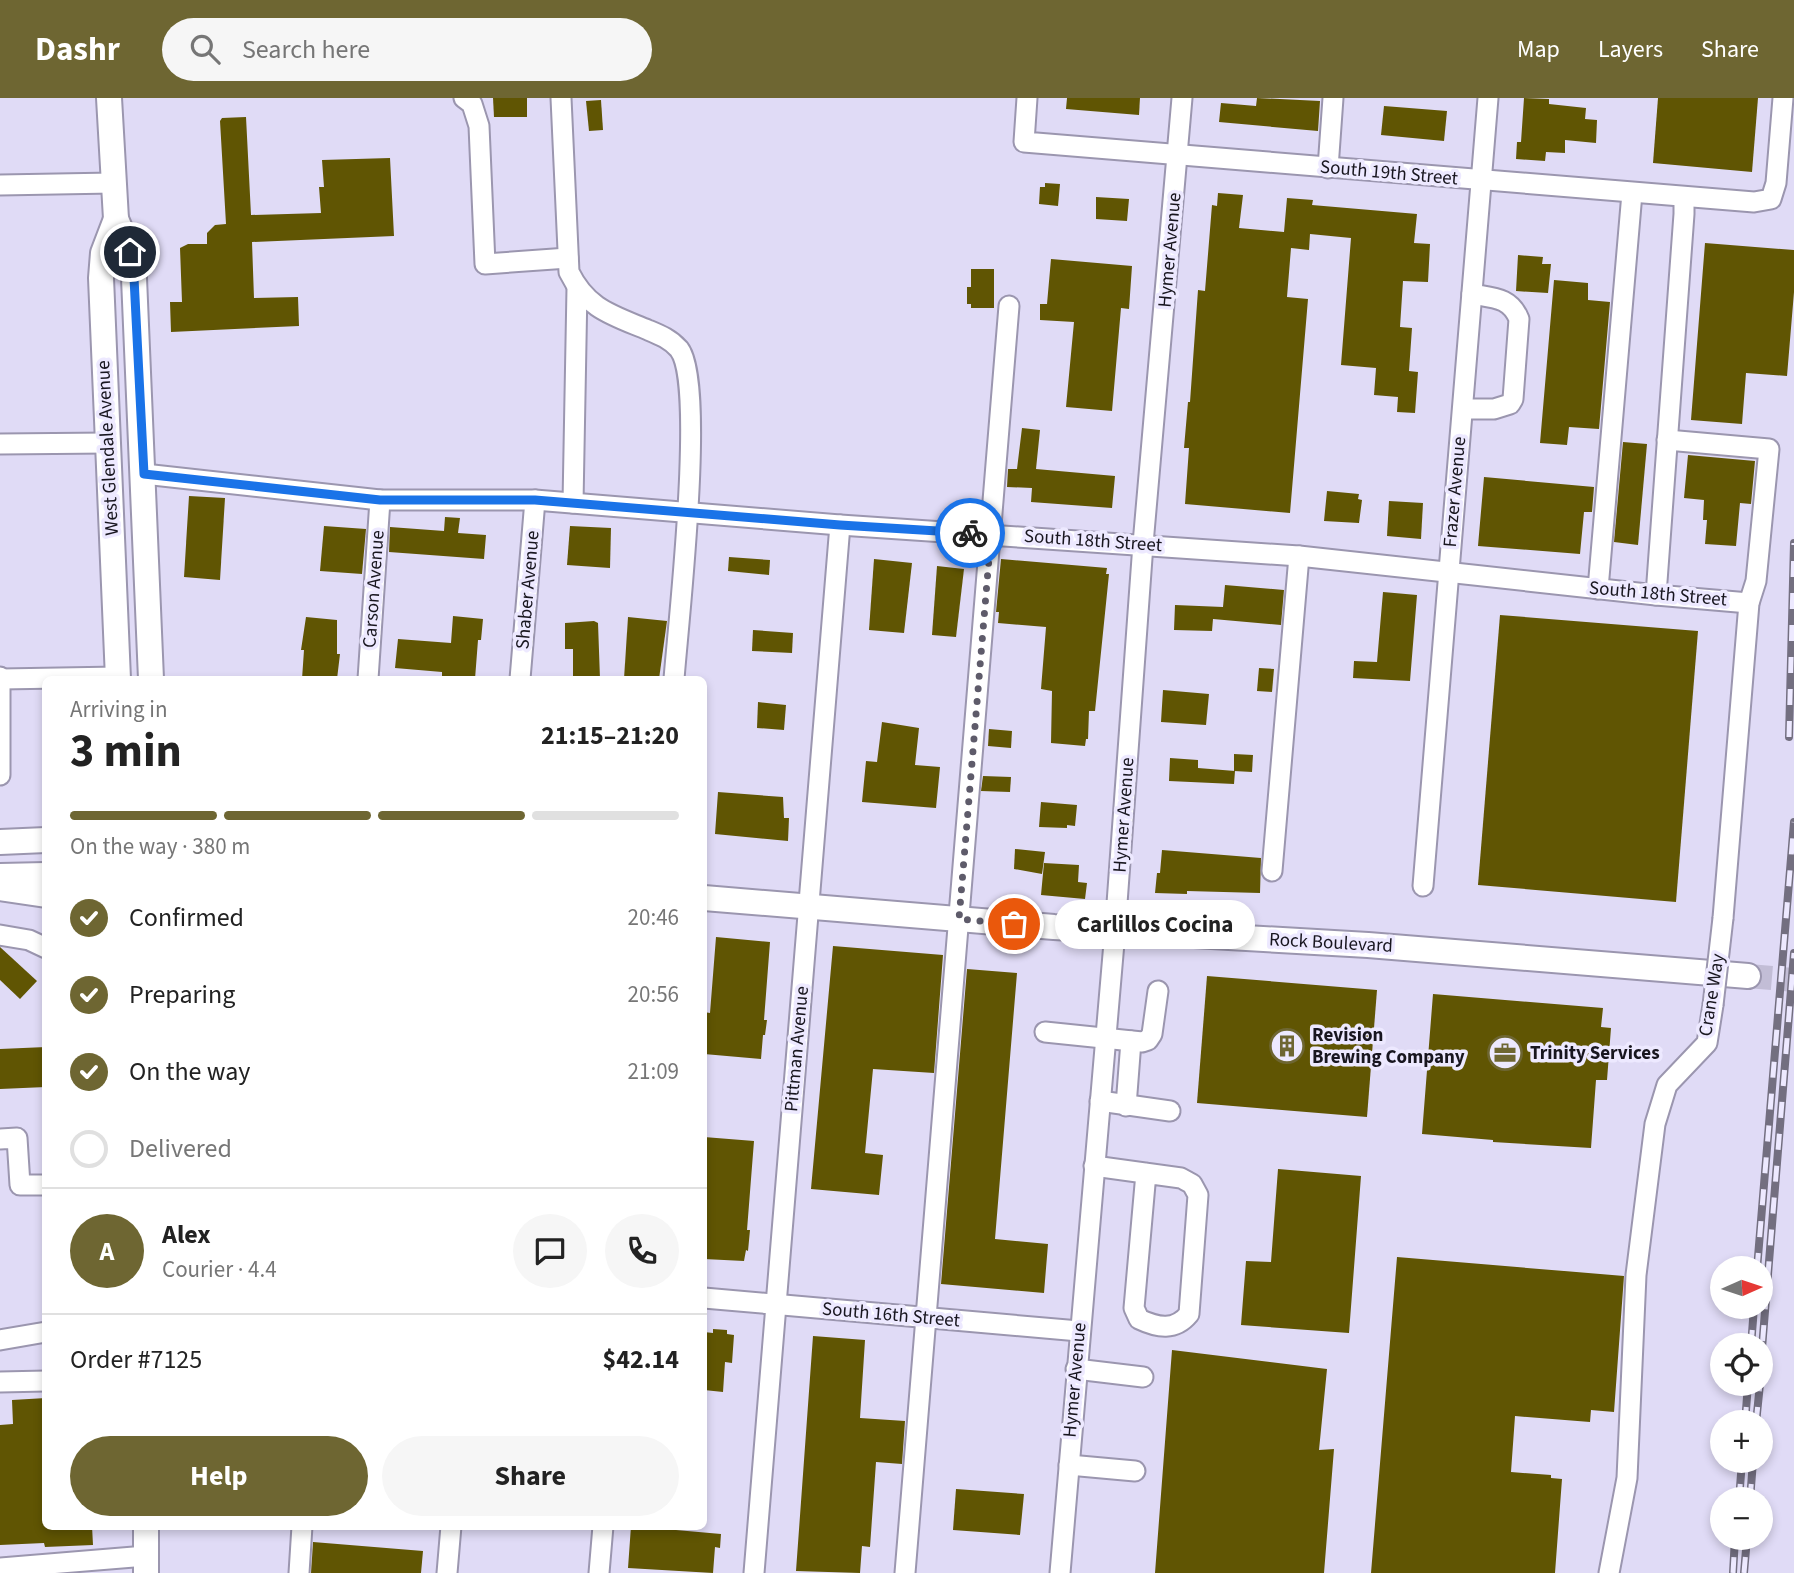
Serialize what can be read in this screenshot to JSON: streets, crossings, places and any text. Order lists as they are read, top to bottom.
{
  "streets": {
    "main road": ["West Glendale Avenue", "Rock Boulevard"],
    "street": [
      "South 19th Street",
      "Hymer Avenue",
      "Frazer Avenue",
      "South 18th Street",
      "Carson Avenue",
      "Shaber Avenue",
      "Crane Way",
      "Pittman Avenue",
      "South 16th Street"
    ]
  },
  "crossings": [
    ["South 19th Street", "Hymer Avenue"],
    ["South 19th Street", "Frazer Avenue"],
    ["Hymer Avenue", "South 18th Street"],
    ["Hymer Avenue", "Rock Boulevard"],
    ["Hymer Avenue", "South 16th Street"],
    ["West Glendale Avenue", "South 18th Street"],
    ["Frazer Avenue", "South 18th Street"],
    ["South 18th Street", "Carson Avenue"],
    ["South 18th Street", "Shaber Avenue"],
    ["South 18th Street", "Crane Way"],
    ["South 18th Street", "Pittman Avenue"],
    ["Rock Boulevard", "Pittman Avenue"],
    ["Pittman Avenue", "South 16th Street"]
  ],
  "places": {
    "other": ["Carlillos Cocina"],
    "building": ["Revision Brewing Company"],
    "office": ["Trinity Services"]
  },
  "north": "right",
  "page": {
    "header": "Dashr",
    "search": "Search here",
    "nav": ["Map", "Layers", "Share"],
    "heading": ["3 min", "Arriving in", "21:15–21:20"],
    "panel": [
      "Alex",
      "Courier · 4.4",
      "Order #7125",
      "$42.14"
    ],
    "bar": "On the way · 380 m",
    "list": [
      ["Confirmed", "20:46"],
      ["Preparing", "20:56"],
      ["On the way", "21:09"],
      "Delivered"
    ],
    "bubble": "Carlillos Cocina",
    "round": "A",
    "map_buttons": ["+", "−"],
    "buttons": ["Help", "Share"]
  }
}
